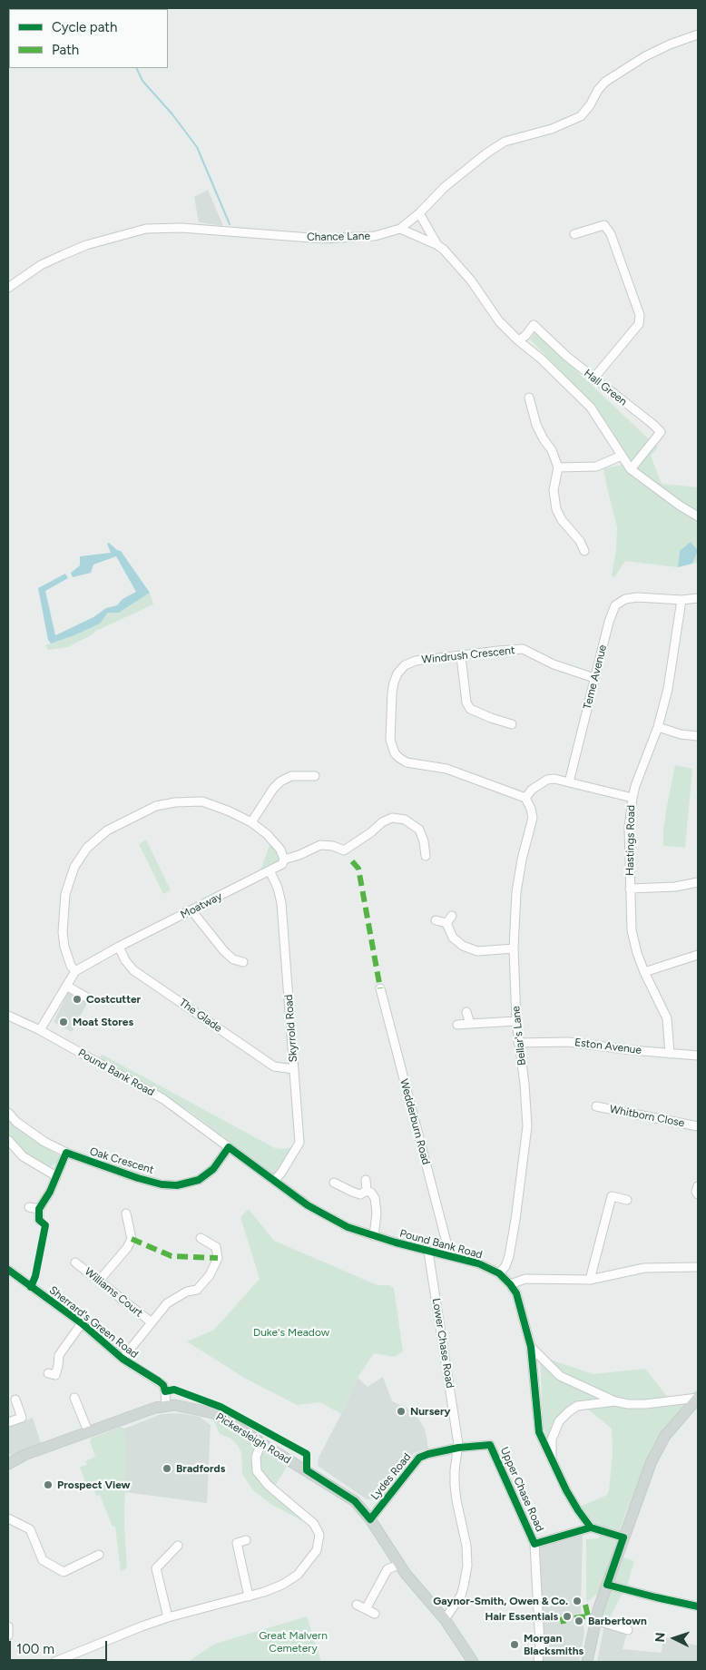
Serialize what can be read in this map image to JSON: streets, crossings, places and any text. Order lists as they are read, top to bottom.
{
  "streets": {
    "main road": ["Pickersleigh Road"],
    "street": [
      "Chance Lane",
      "Hall Green",
      "Windrush Crescent",
      "Teme Avenue",
      "Hastings Road",
      "Moatway",
      "The Glade",
      "Skyrrold Road",
      "Bellar's Lane",
      "Eston Avenue",
      "Pound Bank Road",
      "Whitborn Close",
      "Wedderburn Road",
      "Oak Crescent",
      "Williams Court",
      "Sherrard's Green Road",
      "Lower Chase Road",
      "Lydes Road",
      "Upper Chase Road"
    ]
  },
  "crossings": [
    ["Chance Lane", "Hall Green"],
    ["Windrush Crescent", "Teme Avenue"],
    ["Windrush Crescent", "Bellar's Lane"],
    ["Teme Avenue", "Hastings Road"],
    ["Hastings Road", "Eston Avenue"],
    ["Moatway", "The Glade"],
    ["Moatway", "Skyrrold Road"],
    ["Moatway", "Pound Bank Road"],
    ["The Glade", "Skyrrold Road"],
    ["Skyrrold Road", "Pound Bank Road"],
    ["Bellar's Lane", "Eston Avenue"],
    ["Bellar's Lane", "Pound Bank Road"],
    ["Pound Bank Road", "Wedderburn Road"],
    ["Pound Bank Road", "Oak Crescent"],
    ["Pound Bank Road", "Lower Chase Road"],
    ["Pound Bank Road", "Upper Chase Road"],
    ["Sherrard's Green Road", "Pickersleigh Road"],
    ["Lower Chase Road", "Pickersleigh Road"],
    ["Lower Chase Road", "Lydes Road"],
    ["Lower Chase Road", "Upper Chase Road"],
    ["Pickersleigh Road", "Lydes Road"],
    ["Lydes Road", "Upper Chase Road"]
  ],
  "parks": ["Duke's Meadow", "Great Malvern Cemetery"],
  "places": [
    "Costcutter",
    "Moat Stores",
    "Nursery",
    "Bradfords",
    "Prospect View",
    "Gaynor-Smith, Owen & Co.",
    "Hair Essentials",
    "Barbertown",
    "Morgan Blacksmiths"
  ],
  "legend": ["Cycle path", "Path"],
  "scale_bar": "100 m",
  "north": "left"
}
